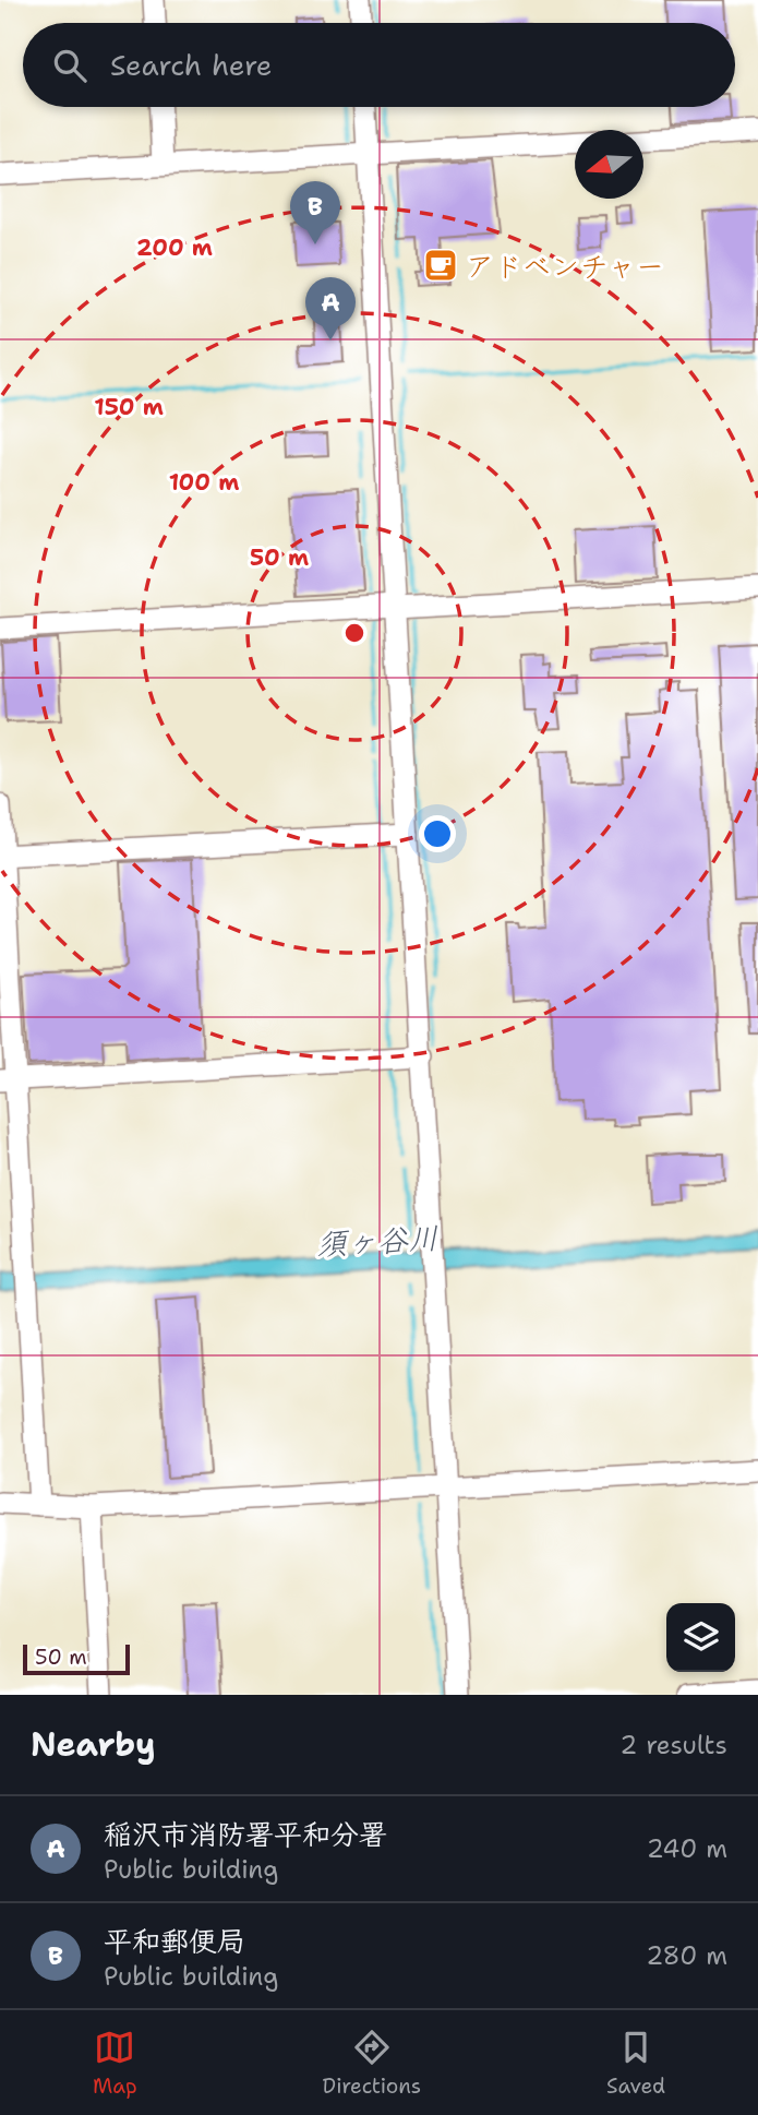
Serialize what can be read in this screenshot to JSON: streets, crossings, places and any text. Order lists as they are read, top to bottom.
{
  "water": ["須ヶ谷川"],
  "places": {
    "cafe": ["アドベンチャー"]
  },
  "scale_bar": "50 m",
  "north": "left",
  "page": {
    "search": "Search here",
    "pins": ["B", "A"],
    "scale": "50 m",
    "heading": ["Nearby", "2 results"],
    "list": [
      {
        "mark": "A",
        "name": "稲沢市消防署平和分署",
        "note": "Public building",
        "value": "240 m"
      },
      {
        "mark": "B",
        "name": "平和郵便局",
        "note": "Public building",
        "value": "280 m"
      }
    ],
    "nav": ["Map", "Directions", "Saved"]
  },
  "rings": [
    "200 m",
    "150 m",
    "100 m",
    "50 m"
  ]
}
